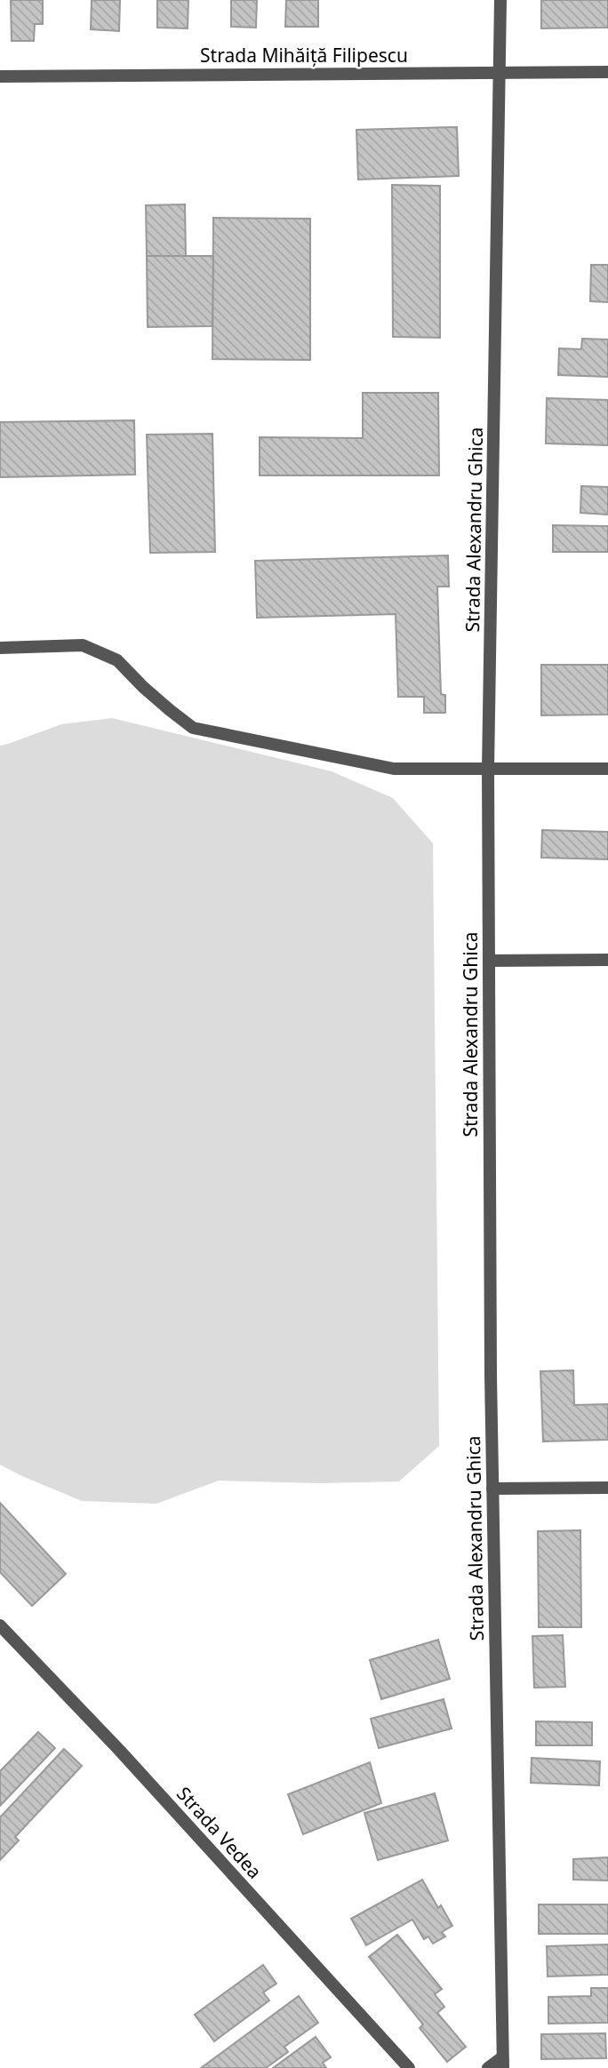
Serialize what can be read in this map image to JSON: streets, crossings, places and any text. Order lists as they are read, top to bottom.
{
  "streets": {
    "street": ["Strada Mihăiță Filipescu", "Strada Alexandru Ghica", "Strada Vedea"]
  },
  "crossings": [
    ["Strada Mihăiță Filipescu", "Strada Alexandru Ghica"]
  ]
}
